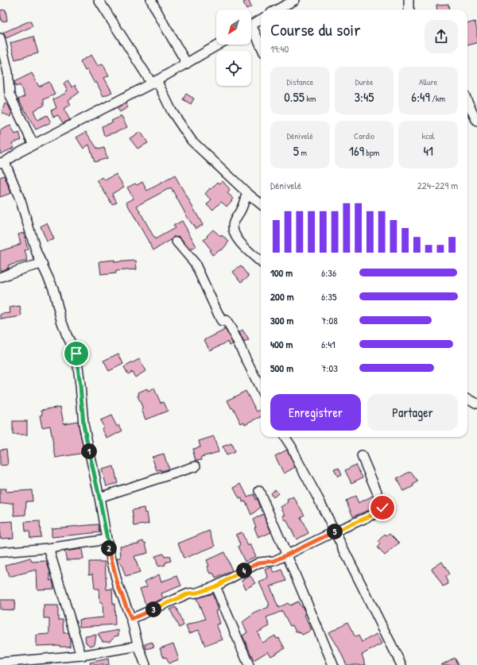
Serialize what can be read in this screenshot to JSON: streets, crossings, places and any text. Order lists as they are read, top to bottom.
{
  "north": "bottom left",
  "page": {
    "heading": ["Course du soir", "19:40"],
    "stats": [
      ["Distance", "0.55 km"],
      ["Durée", "3:45"],
      ["Allure", "6:49 /km"],
      ["Dénivelé", "5 m"],
      ["Cardio", "169 bpm"],
      ["kcal", "41"]
    ],
    "chart": ["Dénivelé", "224–229 m"],
    "list": [
      {
        "name": "100 m",
        "note": "6:36"
      },
      {
        "name": "200 m",
        "note": "6:35"
      },
      {
        "name": "300 m",
        "note": "7:08"
      },
      {
        "name": "400 m",
        "note": "6:41"
      },
      {
        "name": "500 m",
        "note": "7:03"
      }
    ],
    "buttons": ["Enregistrer", "Partager"],
    "pins": [
      "1",
      "5",
      "2",
      "4",
      "3"
    ]
  }
}
